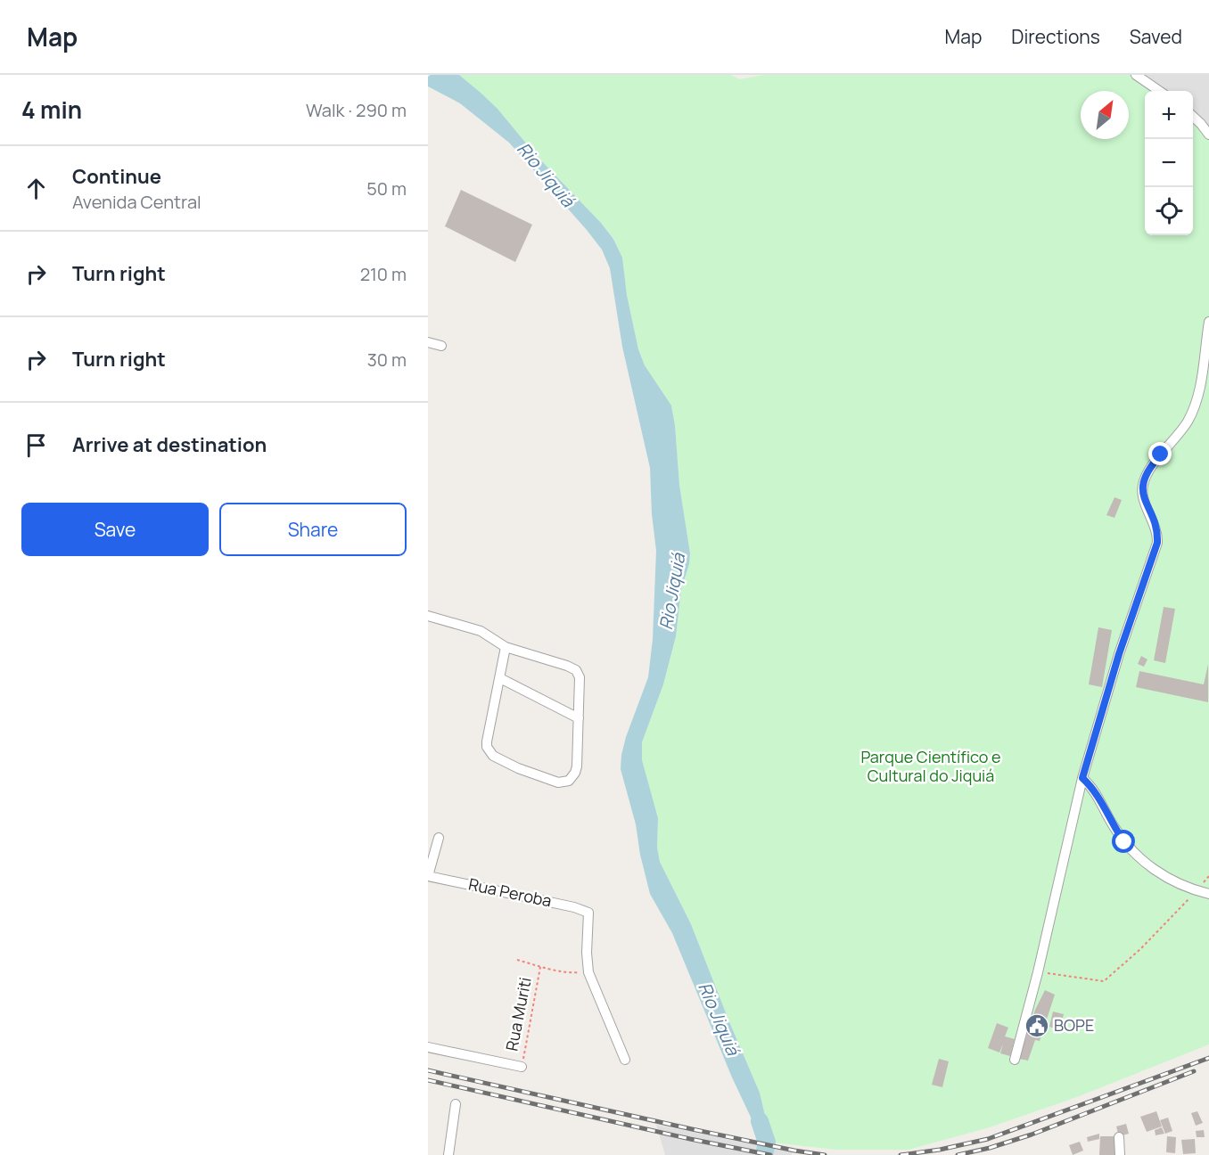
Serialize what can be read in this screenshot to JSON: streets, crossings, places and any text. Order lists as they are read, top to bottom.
{
  "streets": {
    "street": ["Rua Peroba"],
    "path": ["Rua Muriti"]
  },
  "crossings": [
    ["Rua Peroba", "Rua Muriti"]
  ],
  "water": ["Rio Jiquiá"],
  "parks": ["Parque Científico e Cultural do Jiquiá"],
  "places": {
    "public building": ["BOPE"]
  },
  "north": "top right",
  "page": {
    "header": "Map",
    "nav": ["Map", "Directions", "Saved"],
    "heading": ["4 min", "Walk · 290 m"],
    "map_buttons": ["+", "−"],
    "list": [
      ["Continue", "Avenida Central", "50 m"],
      ["Turn right", "210 m"],
      ["Turn right", "30 m"],
      "Arrive at destination"
    ],
    "buttons": ["Save", "Share"]
  }
}
